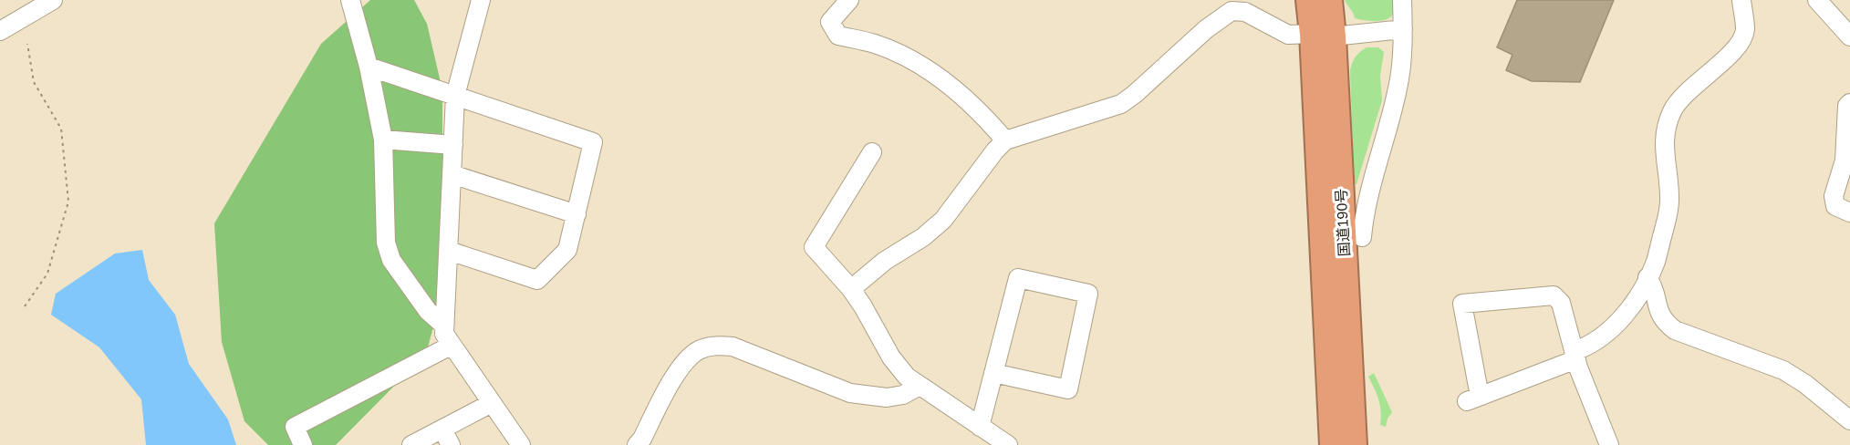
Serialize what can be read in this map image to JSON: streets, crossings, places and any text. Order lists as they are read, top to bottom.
{
  "streets": {
    "highway": ["国道190号"]
  }
}
